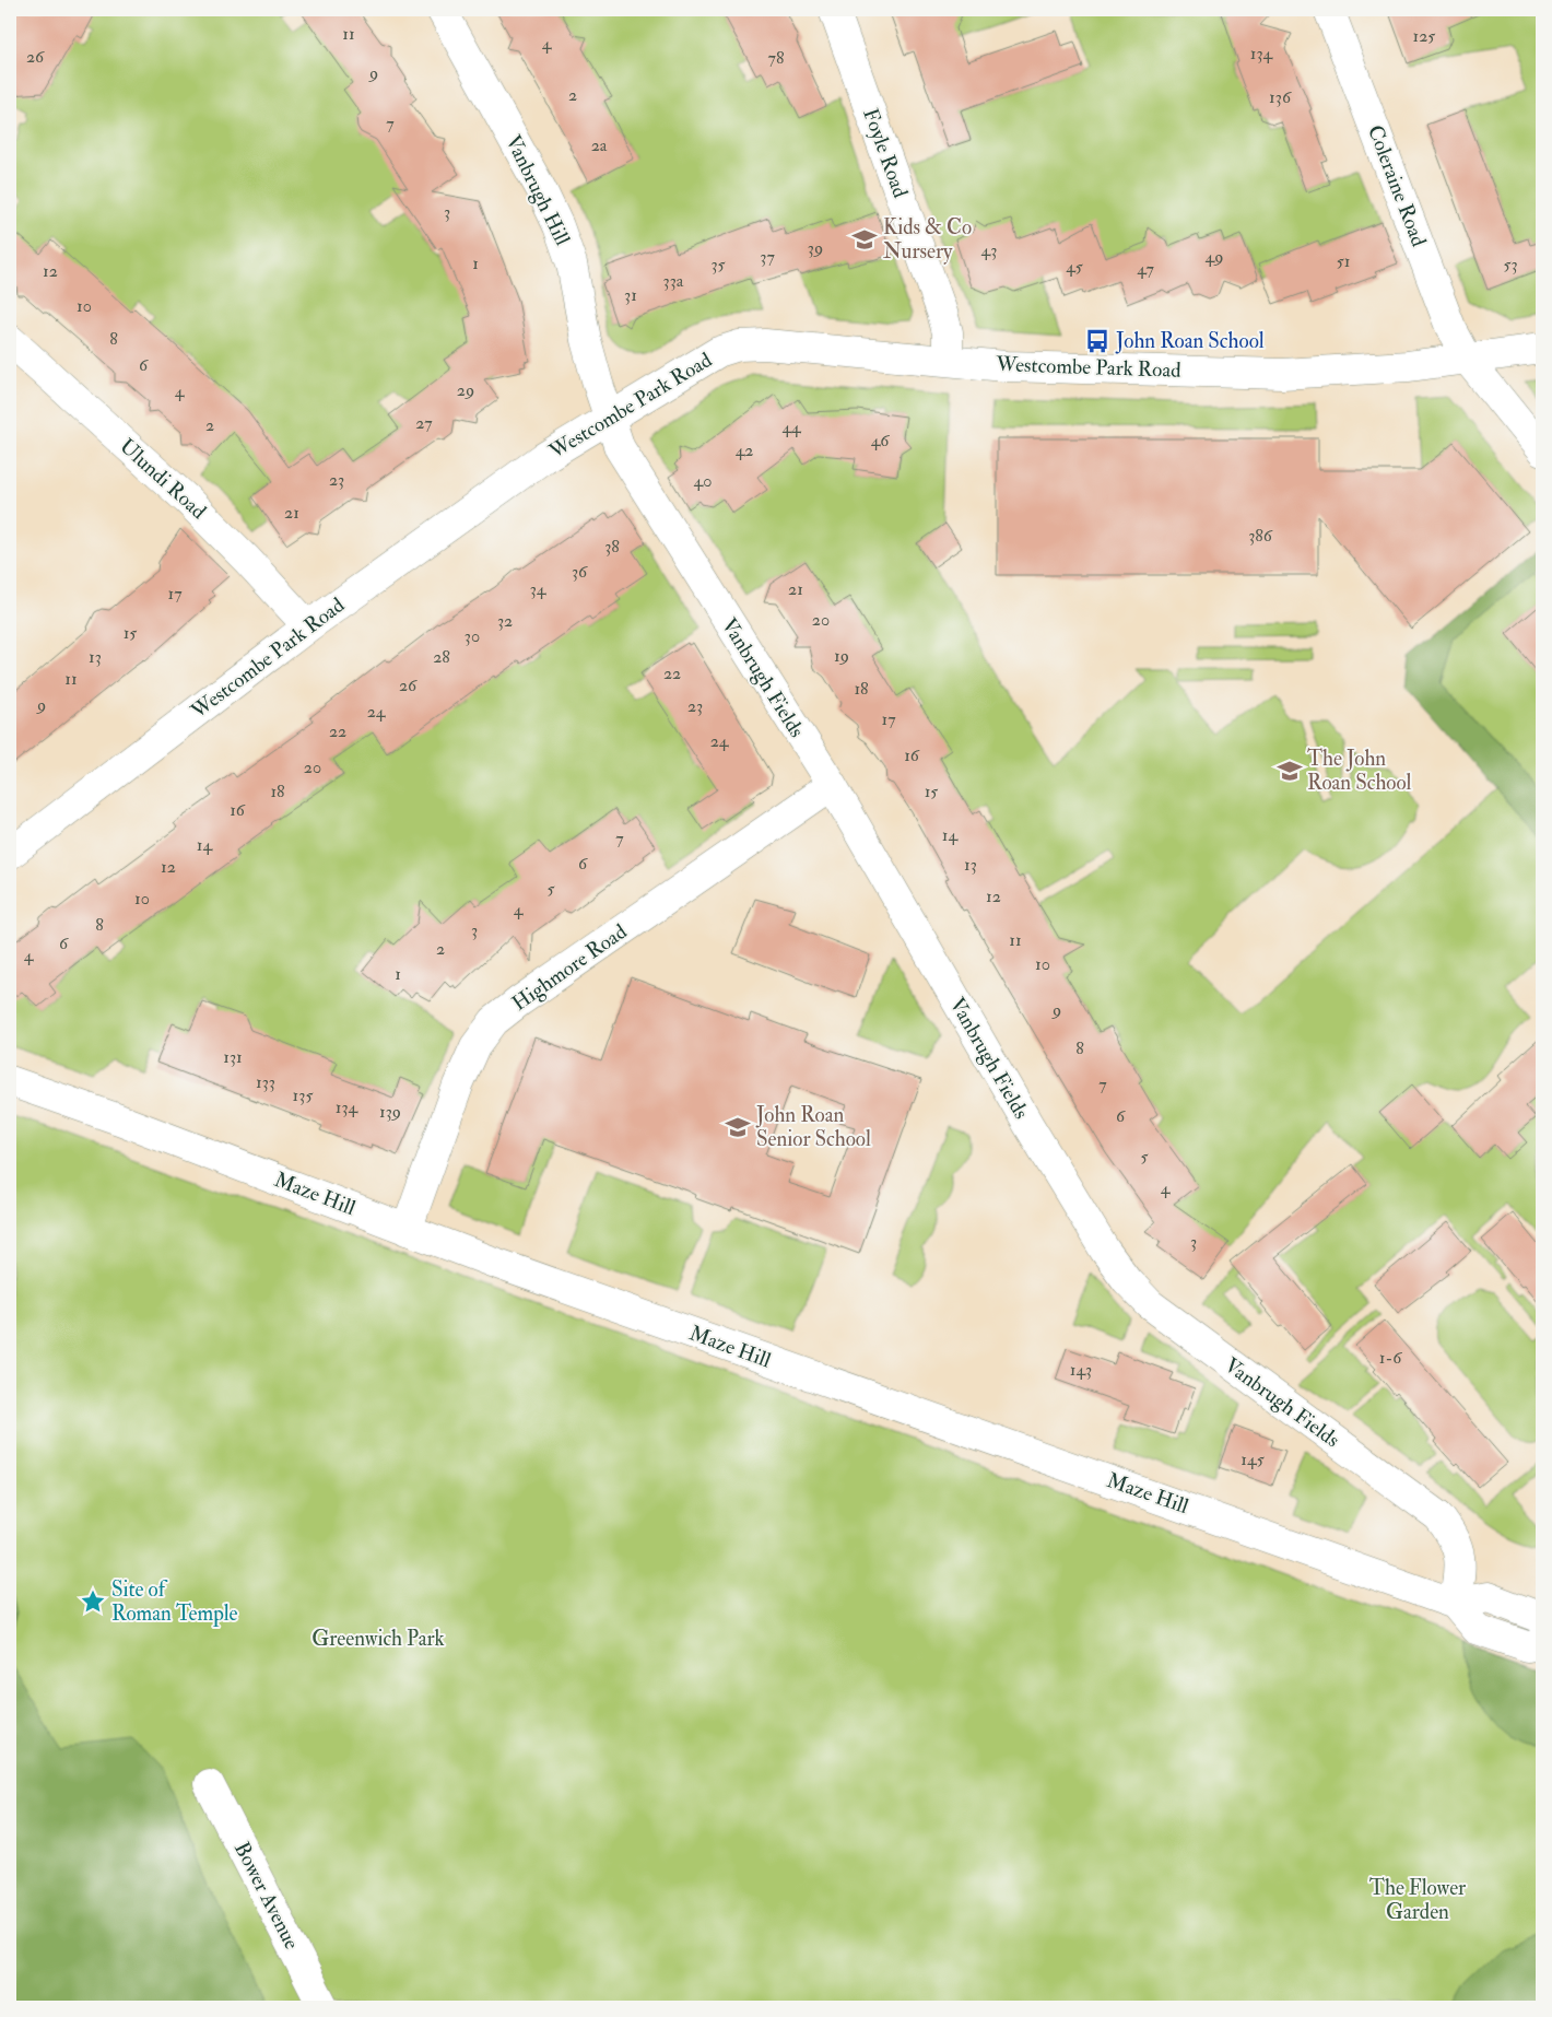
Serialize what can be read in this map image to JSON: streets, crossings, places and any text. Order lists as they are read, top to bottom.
{
  "streets": {
    "street": [
      "Foyle Road",
      "Coleraine Road",
      "Vanbrugh Hill",
      "Westcombe Park Road",
      "Ulundi Road",
      "Vanbrugh Fields",
      "Highmore Road",
      "Maze Hill",
      "Bower Avenue"
    ]
  },
  "crossings": [
    ["Foyle Road", "Westcombe Park Road"],
    ["Coleraine Road", "Westcombe Park Road"],
    ["Vanbrugh Hill", "Westcombe Park Road"],
    ["Vanbrugh Hill", "Vanbrugh Fields"],
    ["Westcombe Park Road", "Ulundi Road"],
    ["Westcombe Park Road", "Vanbrugh Fields"],
    ["Vanbrugh Fields", "Highmore Road"],
    ["Vanbrugh Fields", "Maze Hill"],
    ["Highmore Road", "Maze Hill"]
  ],
  "parks": ["Greenwich Park", "The Flower Garden"],
  "places": {
    "school or university": ["Kids & Co Nursery", "The John Roan School", "John Roan Senior School"],
    "bus stop": ["John Roan School"],
    "place": ["Site of Roman Temple"]
  },
  "house_numbers": [
    "11",
    "125",
    "4",
    "134",
    "26",
    "78",
    "9",
    "2",
    "136",
    "7",
    "2a",
    "3",
    "39",
    "43",
    "37",
    "49",
    "51",
    "1",
    "35",
    "53",
    "45",
    "47",
    "12",
    "33a",
    "31",
    "10",
    "8",
    "6",
    "29",
    "4",
    "27",
    "2",
    "44",
    "46",
    "42",
    "23",
    "40",
    "21",
    "386",
    "38",
    "36",
    "34",
    "21",
    "17",
    "20",
    "32",
    "15",
    "30",
    "19",
    "13",
    "28",
    "22",
    "11",
    "26",
    "18",
    "9",
    "23",
    "24",
    "17",
    "22",
    "24",
    "16",
    "20",
    "18",
    "15",
    "16",
    "14",
    "7",
    "14",
    "6",
    "13",
    "12",
    "5",
    "12",
    "10",
    "4",
    "8",
    "3",
    "11",
    "6",
    "2",
    "4",
    "10",
    "1",
    "9",
    "8",
    "131",
    "133",
    "7",
    "135",
    "134",
    "139",
    "6",
    "5",
    "4",
    "3",
    "1-6",
    "143",
    "145"
  ]
}
